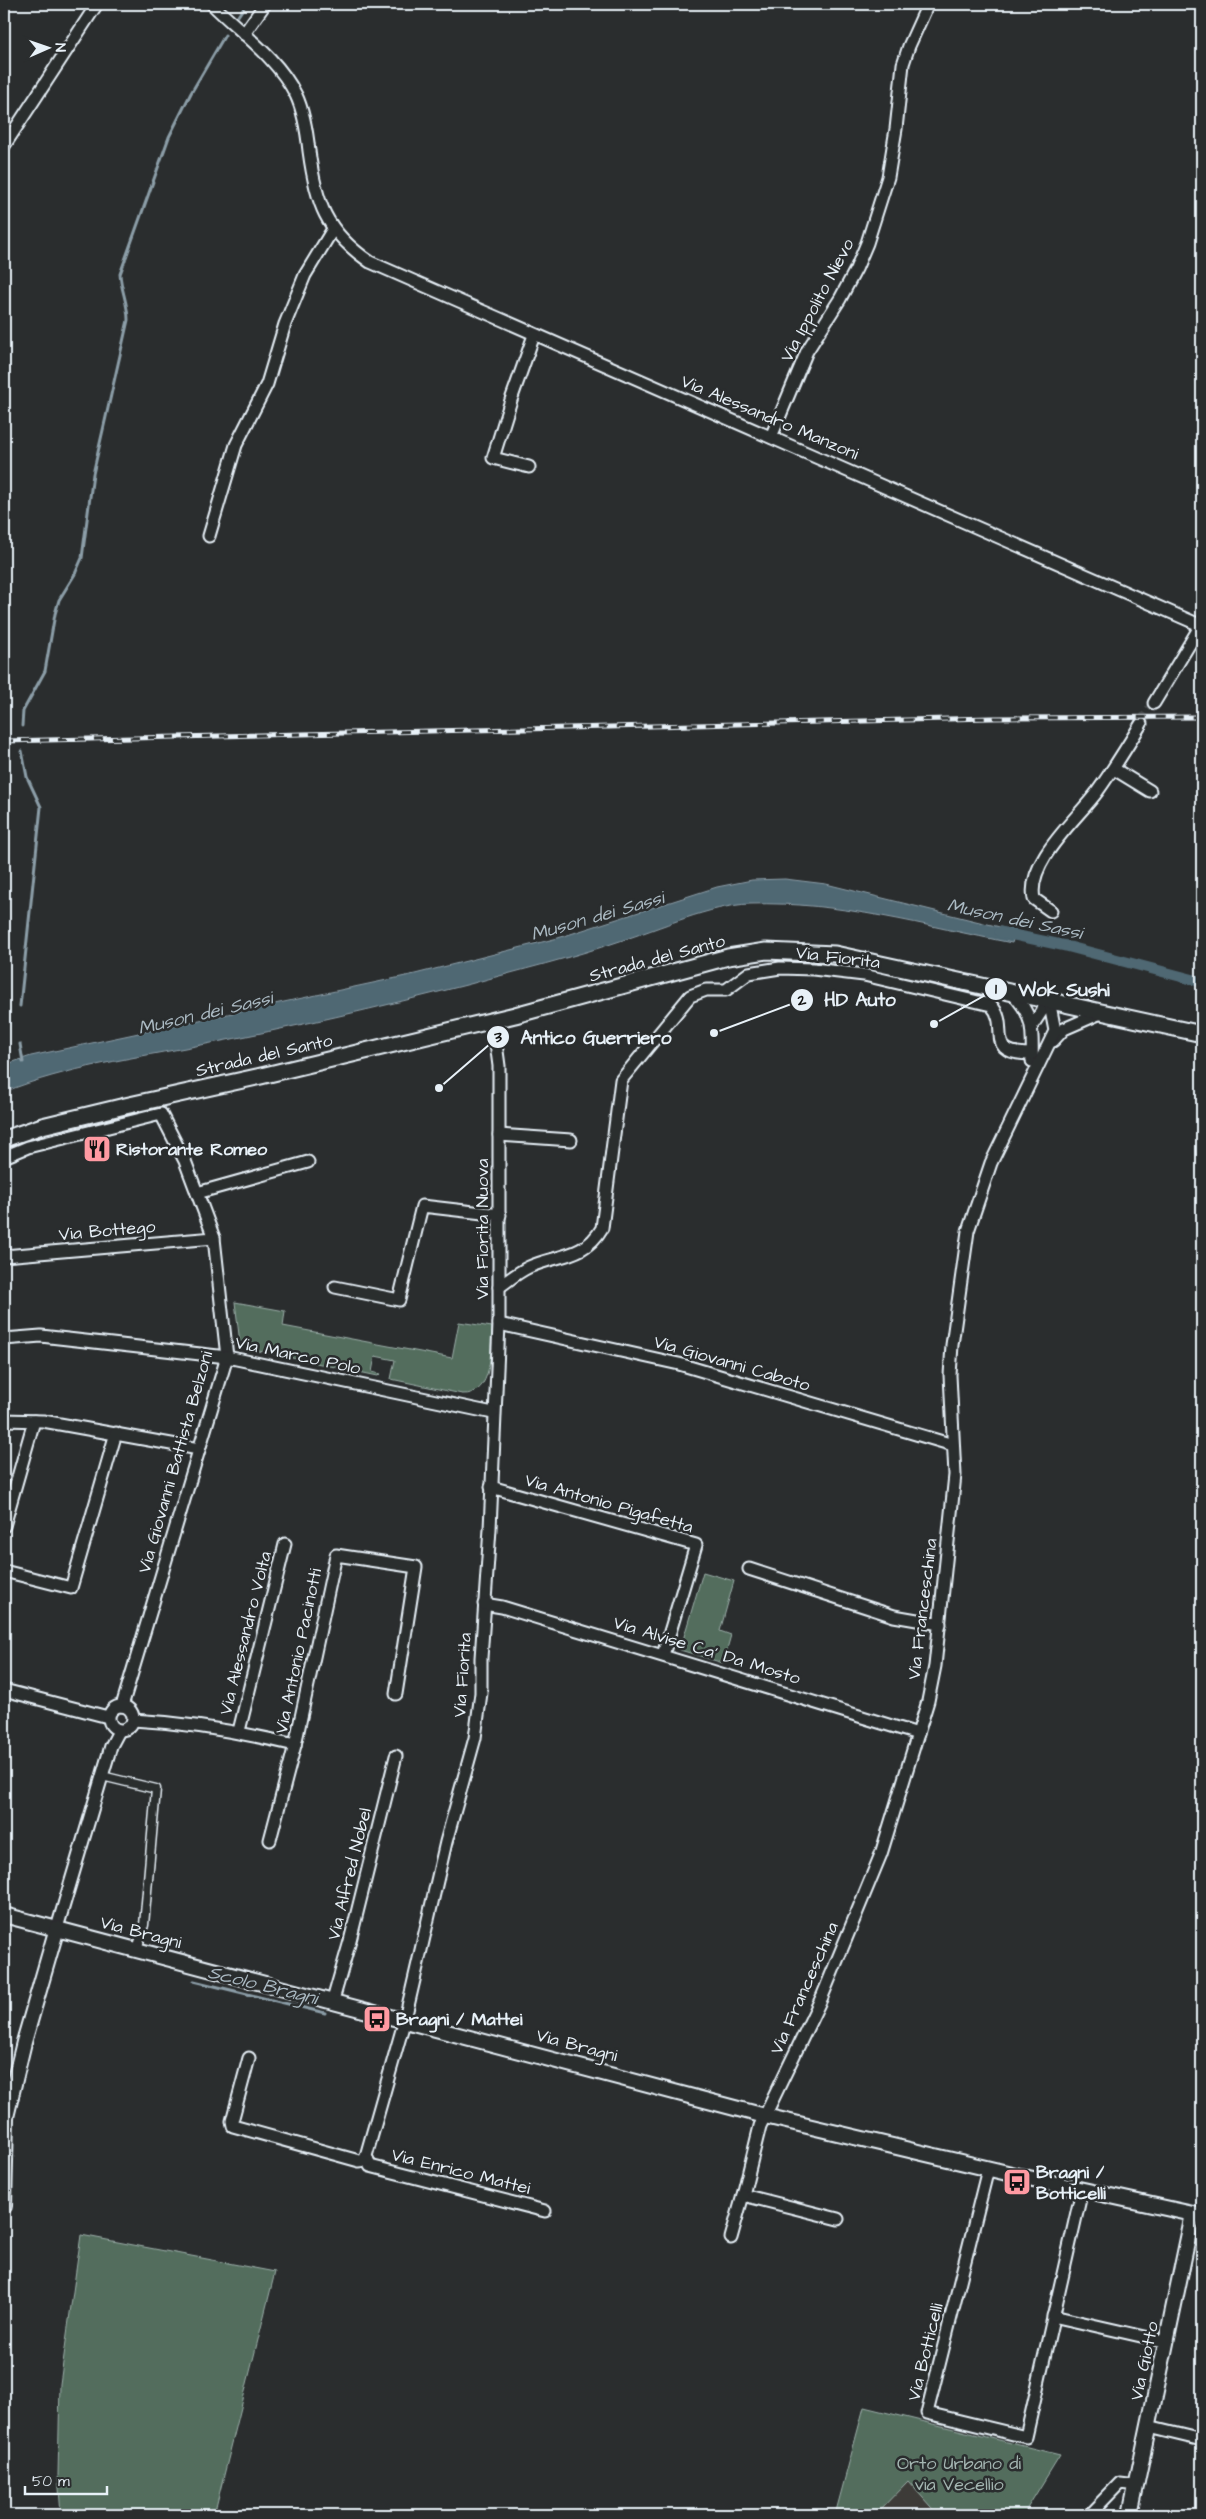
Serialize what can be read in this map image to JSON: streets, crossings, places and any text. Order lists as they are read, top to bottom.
{
  "streets": {
    "main road": ["Strada del Santo"],
    "street": [
      "Via Ippolito Nievo",
      "Via Alessandro Manzoni",
      "Via Fiorita",
      "Via Fiorita Nuova",
      "Via Bottego",
      "Via Marco Polo",
      "Via Giovanni Caboto",
      "Via Giovanni Battista Belzoni",
      "Via Antonio Pigafetta",
      "Via Franceschina",
      "Via Alessandro Volta",
      "Via Alvise Ca' Da Mosto",
      "Via Antonio Pacinotti",
      "Via Alfred Nobel",
      "Via Bragni",
      "Via Enrico Mattei",
      "Via Botticelli",
      "Via Giotto"
    ]
  },
  "crossings": [
    ["Via Ippolito Nievo", "Via Alessandro Manzoni"],
    ["Via Fiorita", "Via Fiorita Nuova"],
    ["Via Fiorita", "Via Marco Polo"],
    ["Via Fiorita", "Via Giovanni Caboto"],
    ["Via Fiorita", "Via Antonio Pigafetta"],
    ["Via Fiorita", "Via Franceschina"],
    ["Via Fiorita", "Via Alvise Ca' Da Mosto"],
    ["Via Fiorita", "Via Bragni"],
    ["Via Fiorita", "Via Enrico Mattei"],
    ["Strada del Santo", "Via Fiorita Nuova"],
    ["Strada del Santo", "Via Franceschina"],
    ["Via Fiorita Nuova", "Via Giovanni Caboto"],
    ["Via Bottego", "Via Giovanni Battista Belzoni"],
    ["Via Marco Polo", "Via Giovanni Battista Belzoni"],
    ["Via Giovanni Caboto", "Via Franceschina"],
    ["Via Giovanni Battista Belzoni", "Via Alessandro Volta"],
    ["Via Antonio Pigafetta", "Via Alvise Ca' Da Mosto"],
    ["Via Franceschina", "Via Alvise Ca' Da Mosto"],
    ["Via Franceschina", "Via Bragni"],
    ["Via Alessandro Volta", "Via Antonio Pacinotti"],
    ["Via Alfred Nobel", "Via Bragni"],
    ["Via Bragni", "Via Enrico Mattei"],
    ["Via Bragni", "Via Botticelli"],
    ["Via Bragni", "Via Giotto"]
  ],
  "water": ["Muson dei Sassi", "Scolo Bragni"],
  "parks": ["Orto Urbano di via Vecellio"],
  "places": {
    "other": ["Wok Sushi", "HD Auto", "Antico Guerriero"],
    "restaurant": ["Ristorante Romeo"],
    "bus stop": ["Bragni / Mattei", "Bragni / Botticelli"]
  },
  "scale_bar": "50 m",
  "north": "right"
}
